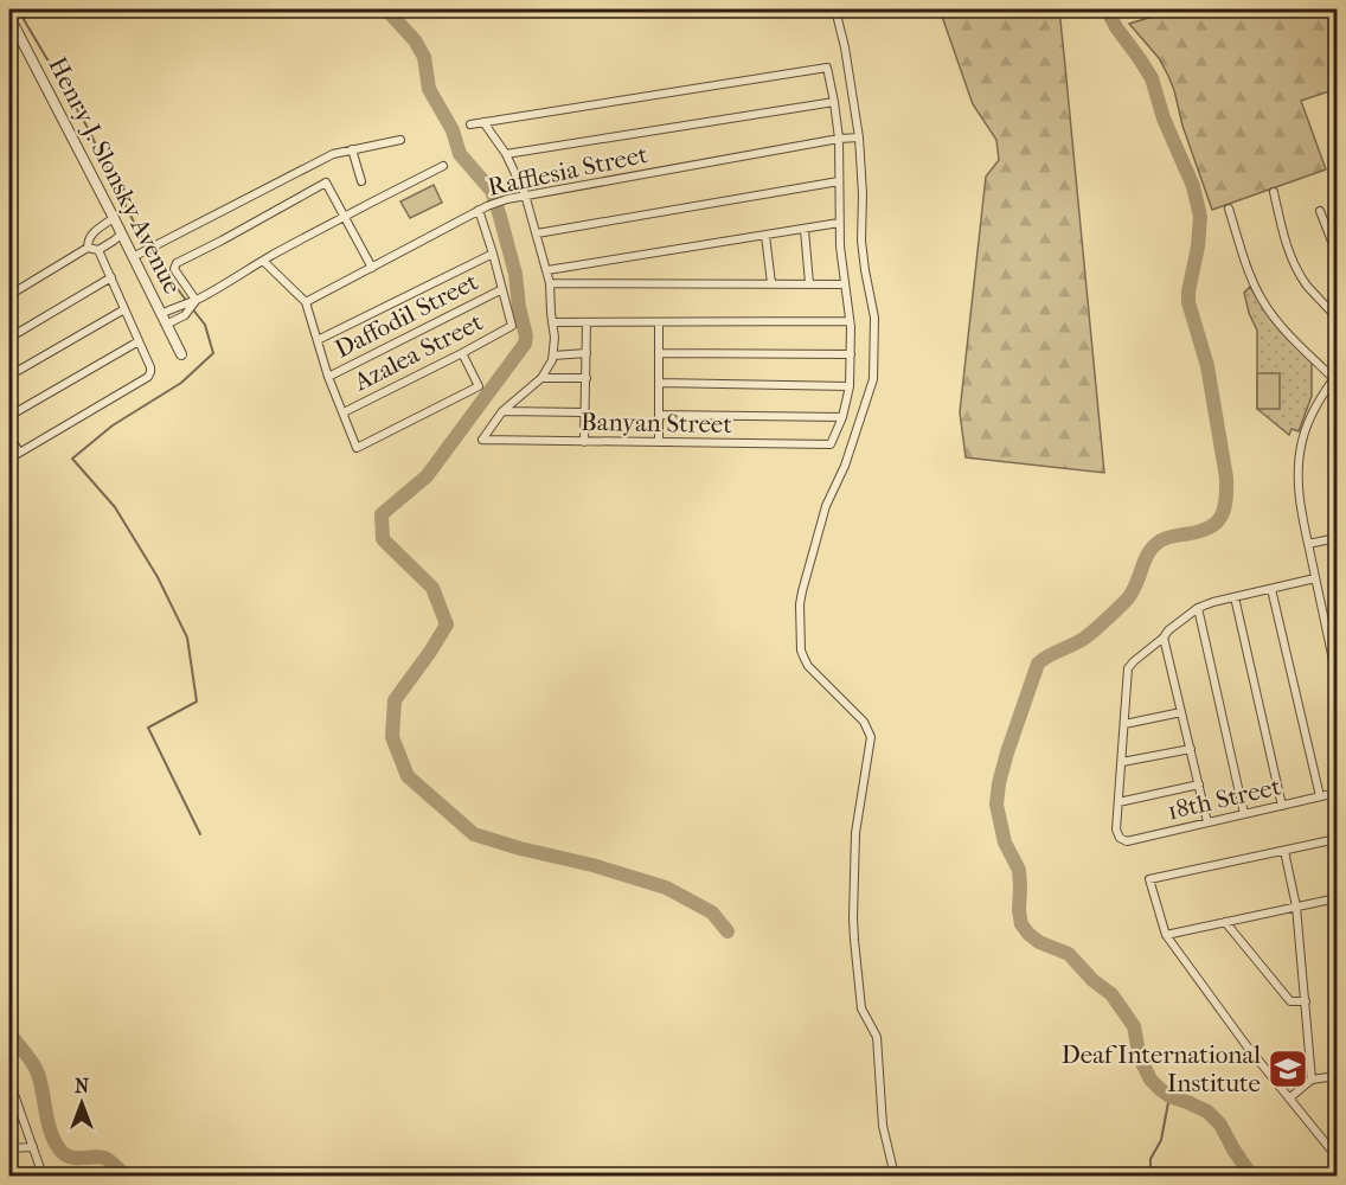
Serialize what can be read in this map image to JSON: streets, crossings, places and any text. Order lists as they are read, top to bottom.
{
  "streets": {
    "street": [
      "Rafflesia Street",
      "Henry J. Slonsky Avenue",
      "Daffodil Street",
      "Azalea Street",
      "Banyan Street",
      "18th Street"
    ]
  },
  "crossings": [
    ["Daffodil Street", "Azalea Street"]
  ],
  "places": {
    "school or university": ["Deaf International Institute"]
  },
  "north": "top"
}
